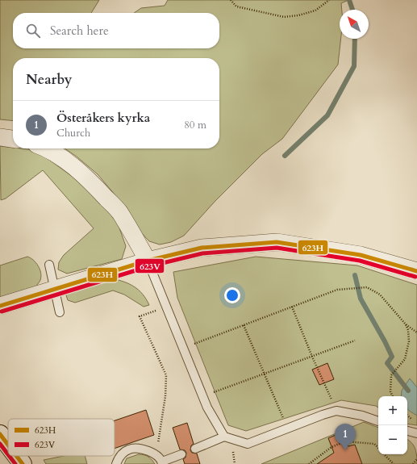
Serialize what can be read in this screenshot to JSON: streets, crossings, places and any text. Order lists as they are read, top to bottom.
{
  "lines": ["transit line 623H", "transit line 623V"],
  "legend": ["623H", "623V"],
  "north": "top left",
  "page": {
    "search": "Search here",
    "heading": "Nearby",
    "list": [
      {
        "mark": "1",
        "name": "Österåkers kyrka",
        "note": "Church",
        "value": "80 m"
      }
    ],
    "map_buttons": ["+", "−"],
    "pins": "1"
  }
}
